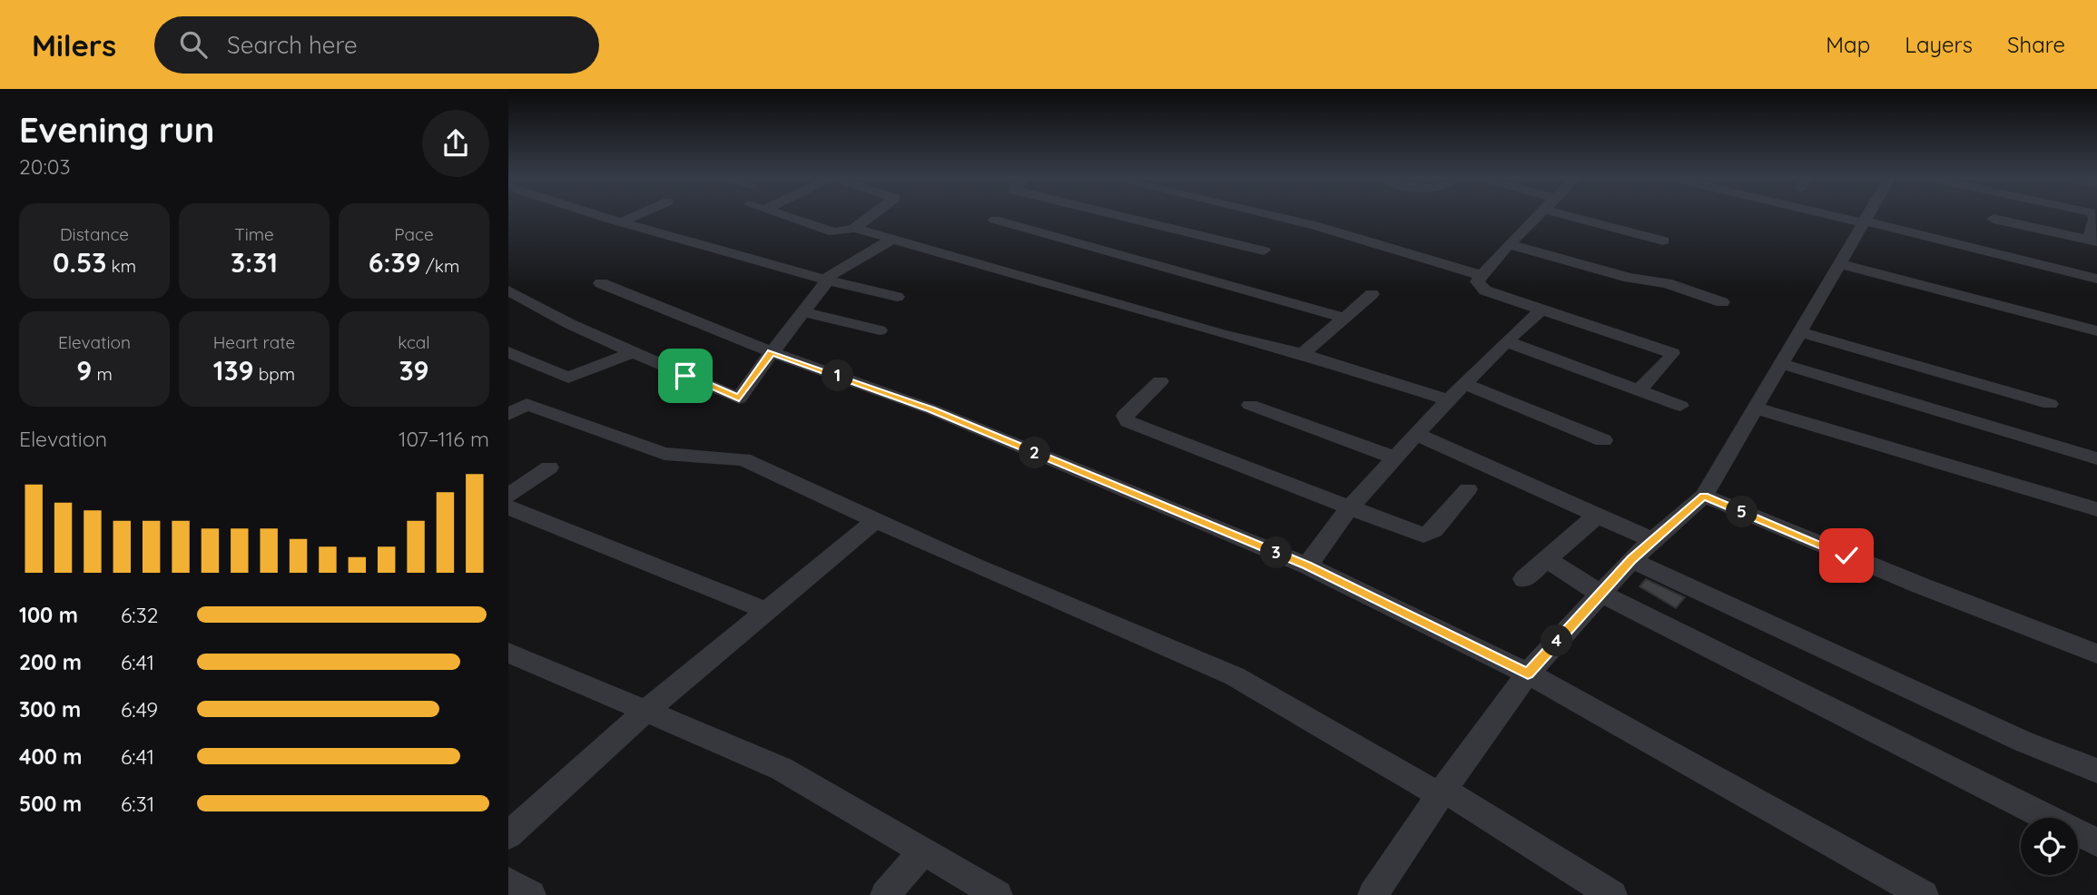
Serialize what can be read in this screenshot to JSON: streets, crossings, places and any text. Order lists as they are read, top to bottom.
{
  "page": {
    "header": "Milers",
    "search": "Search here",
    "nav": ["Map", "Layers", "Share"],
    "heading": ["Evening run", "20:03"],
    "stats": [
      ["Distance", "0.53 km"],
      ["Time", "3:31"],
      ["Pace", "6:39 /km"],
      ["Elevation", "9 m"],
      ["Heart rate", "139 bpm"],
      ["kcal", "39"]
    ],
    "pins": [
      "1",
      "2",
      "5",
      "3",
      "4"
    ],
    "chart": ["Elevation", "107–116 m"],
    "list": [
      {
        "name": "100 m",
        "note": "6:32"
      },
      {
        "name": "200 m",
        "note": "6:41"
      },
      {
        "name": "300 m",
        "note": "6:49"
      },
      {
        "name": "400 m",
        "note": "6:41"
      },
      {
        "name": "500 m",
        "note": "6:31"
      }
    ]
  }
}
